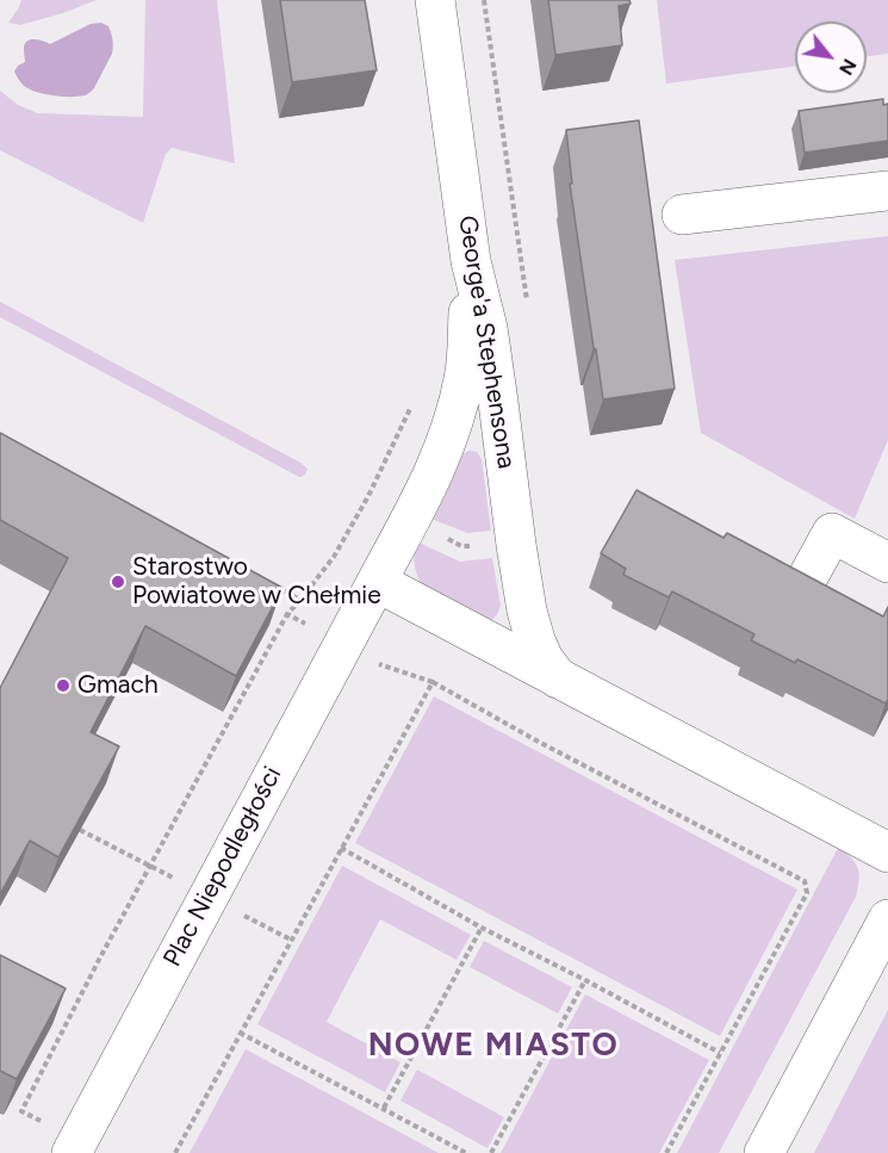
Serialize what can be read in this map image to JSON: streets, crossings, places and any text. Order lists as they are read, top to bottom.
{
  "streets": {
    "street": ["George'a Stephensona", "Plac Niepodległości"]
  },
  "crossings": [
    ["George'a Stephensona", "Plac Niepodległości"]
  ],
  "districts": ["NOWE MIASTO"],
  "places": ["Starostwo Powiatowe w Chełmie", "Gmach"],
  "north": "bottom right"
}
